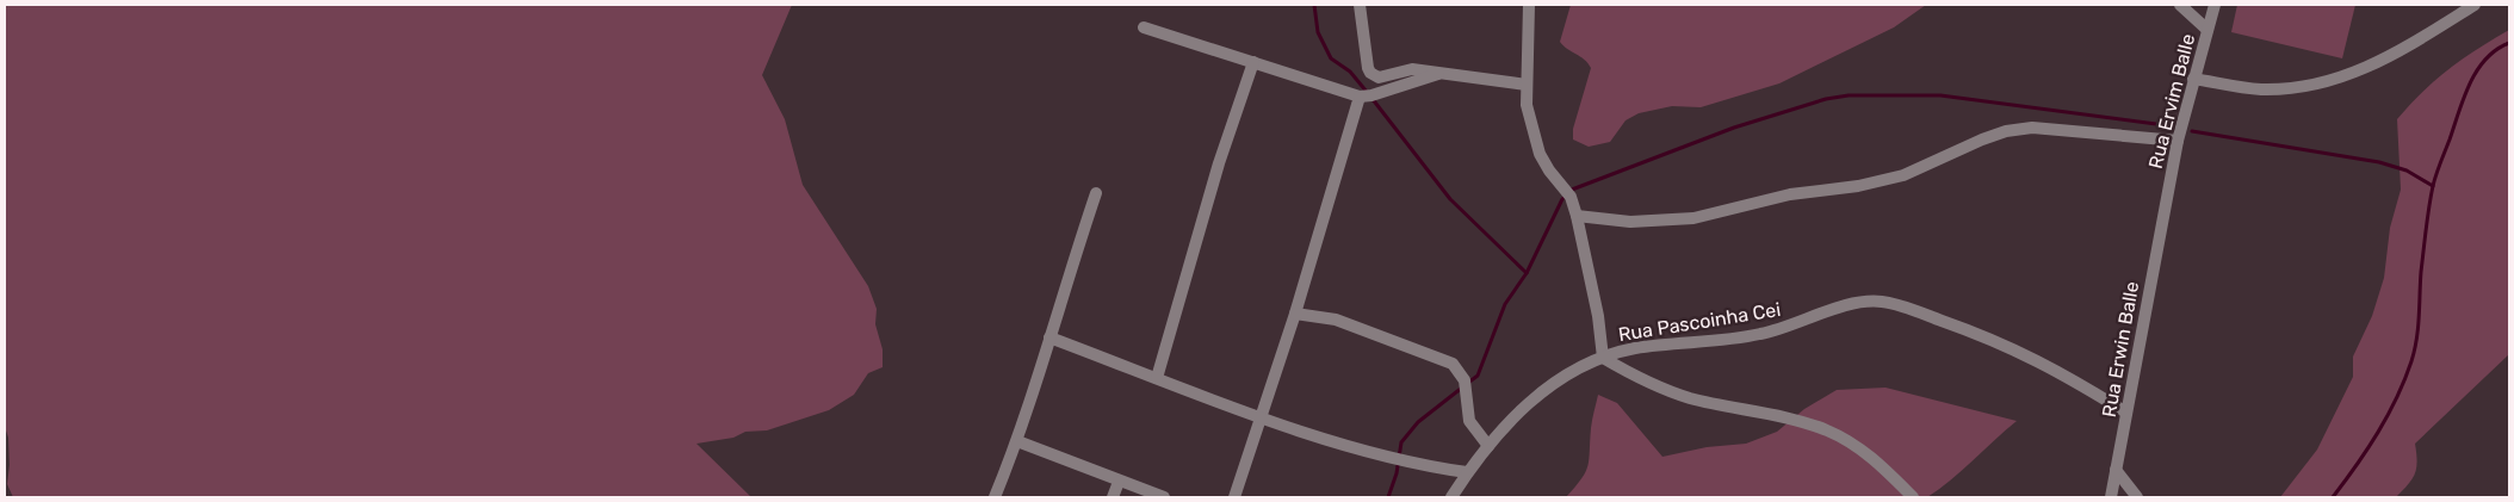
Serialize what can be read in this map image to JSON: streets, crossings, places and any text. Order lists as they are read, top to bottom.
{
  "streets": {
    "street": ["Rua Ervim Balle", "Rua Pascoinha Cei", "Rua Erwin Balle"]
  },
  "crossings": [
    ["Rua Ervim Balle", "Rua Erwin Balle"],
    ["Rua Pascoinha Cei", "Rua Erwin Balle"]
  ]
}
